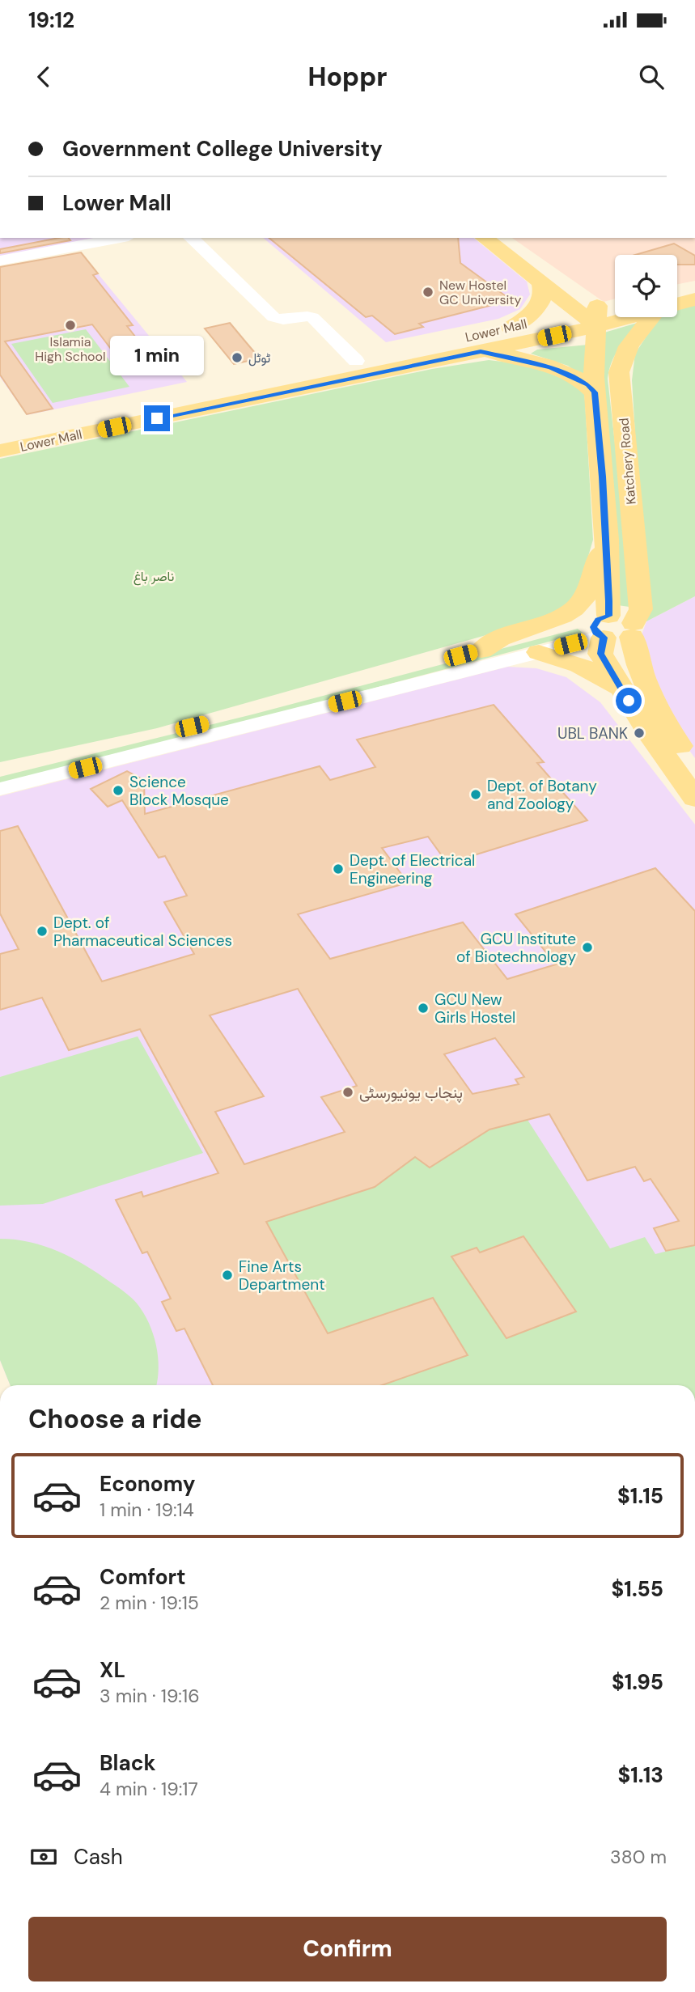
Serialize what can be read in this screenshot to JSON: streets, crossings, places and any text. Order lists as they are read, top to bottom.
{
  "streets": {
    "main road": ["Lower Mall", "Katchery Road"]
  },
  "crossings": [
    ["Lower Mall", "Katchery Road"]
  ],
  "parks": ["ناصر باغ"],
  "places": [
    "New Hostel GC University",
    "Islamia High School",
    "ٹوٹل",
    "UBL BANK",
    "Science Block Mosque",
    "Dept. of Botany and Zoology",
    "Dept. of Electrical Engineering",
    "Dept. of Pharmaceutical Sciences",
    "GCU Institute of Biotechnology",
    "GCU New Girls Hostel",
    "پنجاب یونیورسٹی",
    "Fine Arts Department"
  ],
  "page": {
    "status": "19:12",
    "header": "Hoppr",
    "banner": ["Government College University", "Lower Mall"],
    "bubble": "1 min",
    "heading": "Choose a ride",
    "list": [
      {
        "name": "Economy",
        "note": "1 min · 19:14",
        "value": "$1.15"
      },
      {
        "name": "Comfort",
        "note": "2 min · 19:15",
        "value": "$1.55"
      },
      {
        "name": "XL",
        "note": "3 min · 19:16",
        "value": "$1.95"
      },
      {
        "name": "Black",
        "note": "4 min · 19:17",
        "value": "$1.13"
      }
    ],
    "pay": ["Cash", "380 m"],
    "buttons": "Confirm"
  }
}
